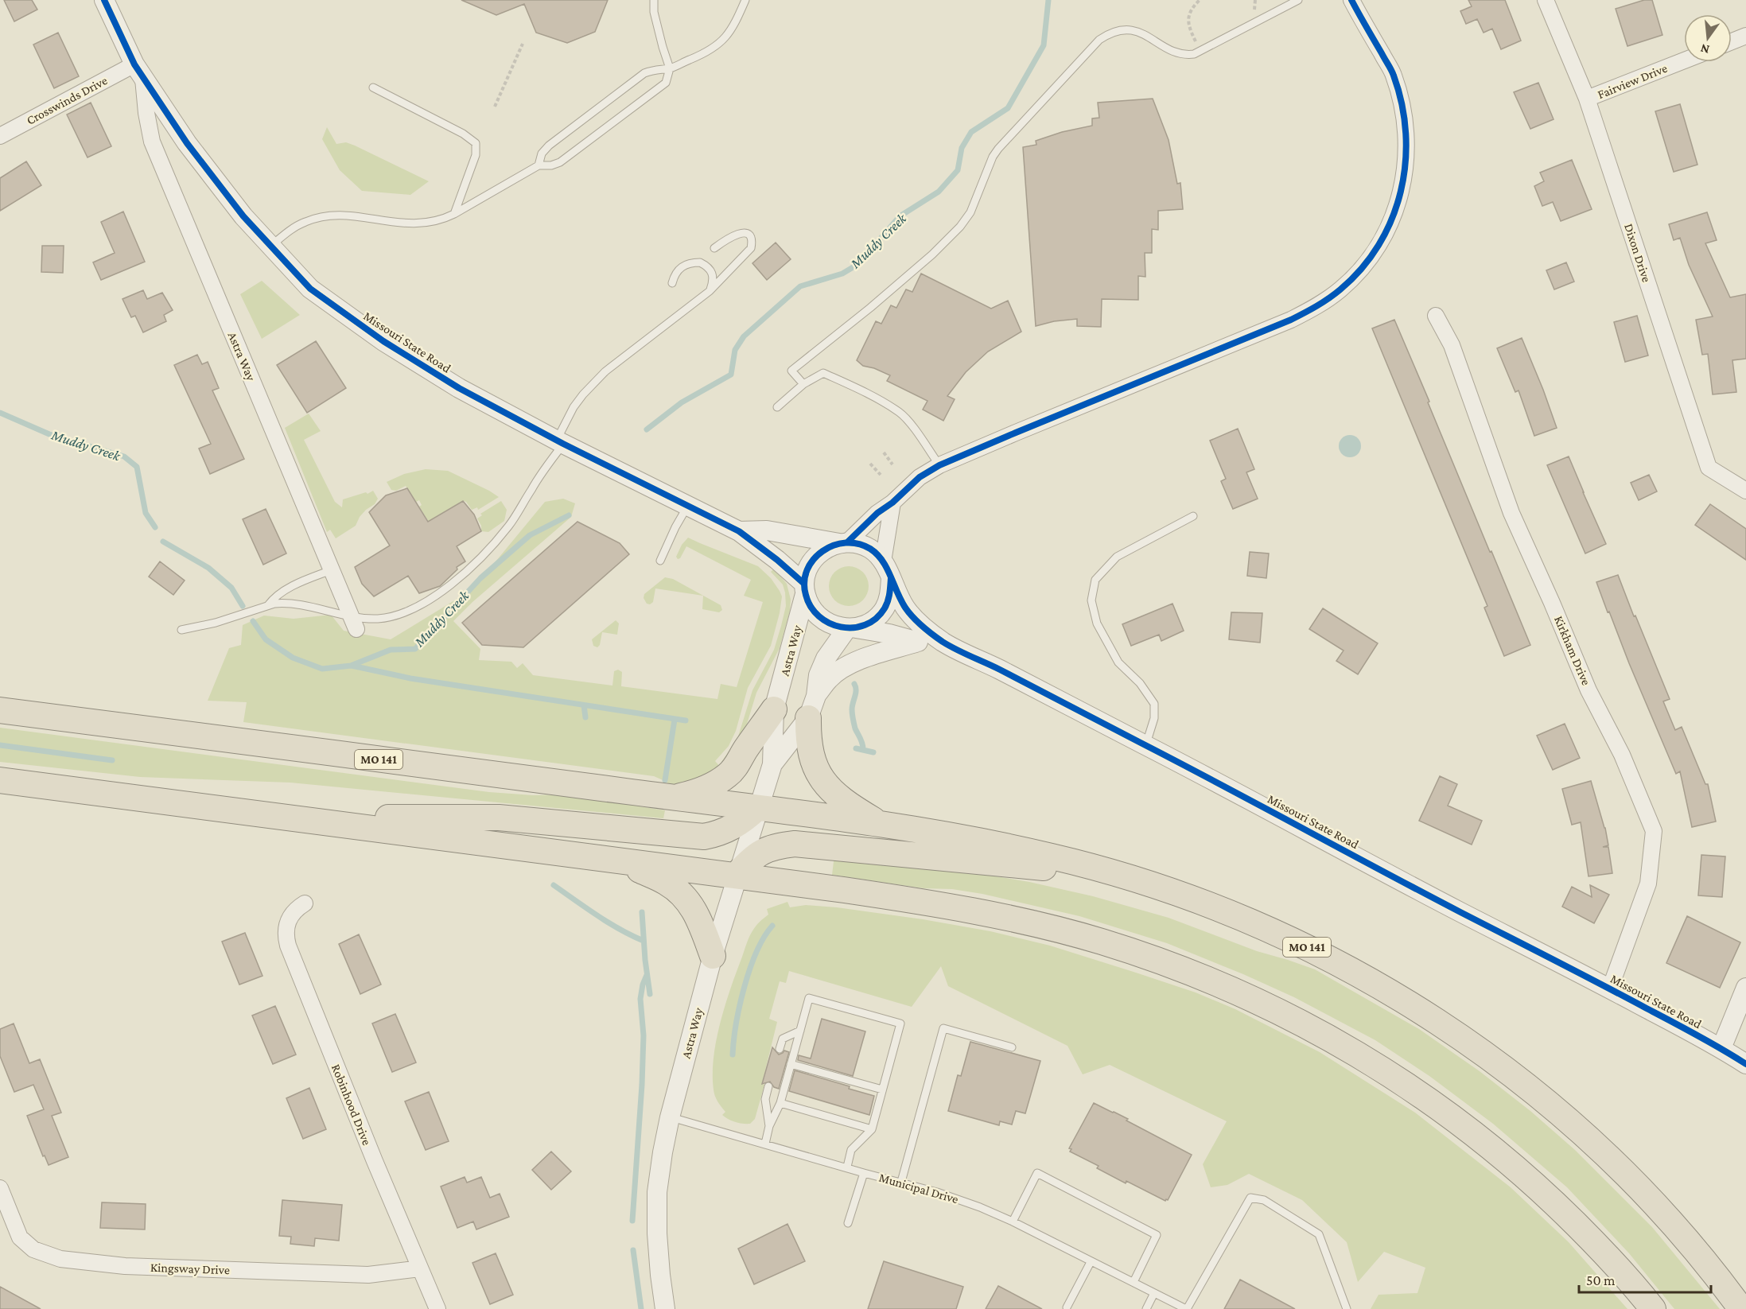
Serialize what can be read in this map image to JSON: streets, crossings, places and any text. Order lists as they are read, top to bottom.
{
  "streets": {
    "highway": ["MO 141"],
    "street": [
      "Fairview Drive",
      "Crosswinds Drive",
      "Dixon Drive",
      "Missouri State Road",
      "Astra Way",
      "Kirkham Drive",
      "Robinhood Drive",
      "Kingsway Drive"
    ],
    "lane": ["Municipal Drive"]
  },
  "crossings": [
    ["Fairview Drive", "Dixon Drive"],
    ["Crosswinds Drive", "Missouri State Road"],
    ["Crosswinds Drive", "Astra Way"],
    ["Missouri State Road", "Astra Way"],
    ["Missouri State Road", "Kirkham Drive"],
    ["Astra Way", "MO 141"],
    ["Astra Way", "Municipal Drive"],
    ["Robinhood Drive", "Kingsway Drive"]
  ],
  "water": ["Muddy Creek"],
  "scale_bar": "50 m",
  "north": "bottom"
}
